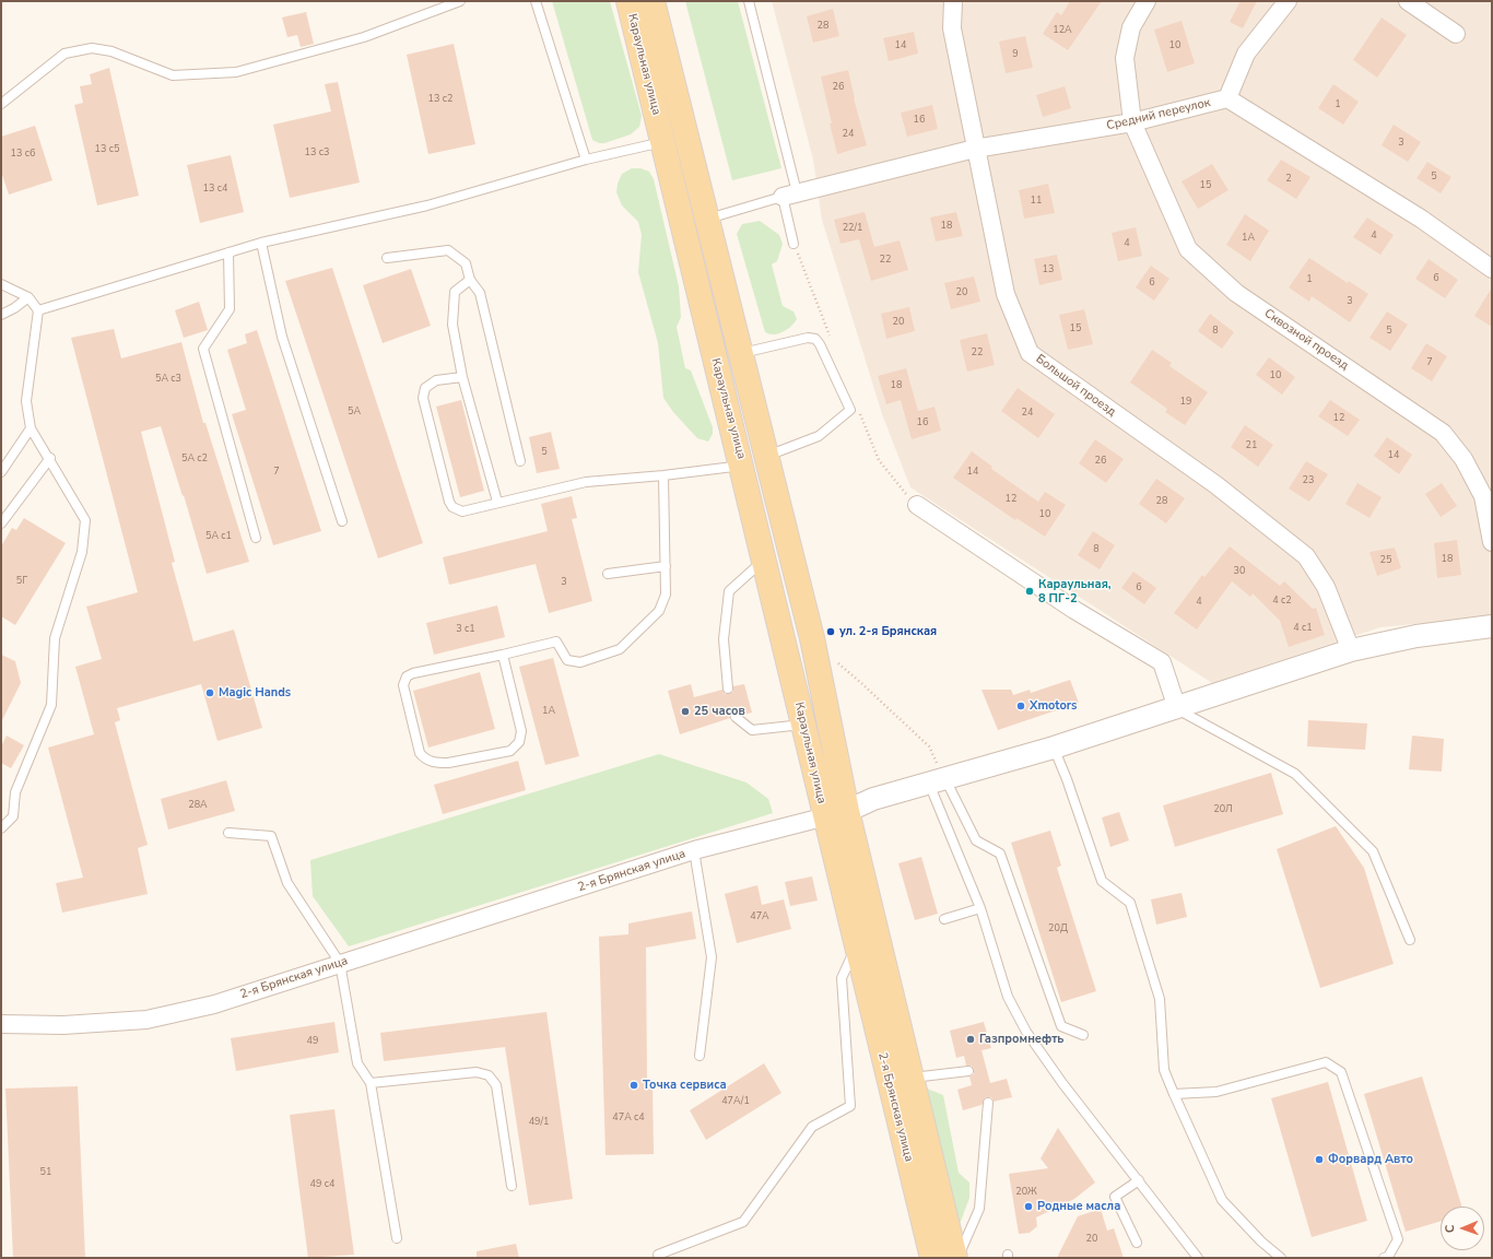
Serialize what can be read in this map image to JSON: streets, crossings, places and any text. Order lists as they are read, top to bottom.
{
  "streets": {
    "main road": ["Караульная улица", "2-я Брянская улица"],
    "street": ["Средний переулок", "Сквозной проезд", "Большой проезд"]
  },
  "crossings": [
    ["Караульная улица", "2-я Брянская улица"],
    ["Средний переулок", "Сквозной проезд"],
    ["Средний переулок", "Большой проезд"]
  ],
  "places": [
    "Караульная, 8 ПГ-2",
    "ул. 2-я Брянская",
    "Magic Hands",
    "Xmotors",
    "25 часов",
    "Газпромнефть",
    "Точка сервиса",
    "Форвард Авто",
    "Родные масла"
  ],
  "house_numbers": [
    "28",
    "12А",
    "14",
    "10",
    "9",
    "26",
    "13 с2",
    "1",
    "16",
    "24",
    "3",
    "13 с5",
    "13 с3",
    "13 с6",
    "5",
    "2",
    "15",
    "13 с4",
    "11",
    "18",
    "22/1",
    "4",
    "1А",
    "4",
    "22",
    "13",
    "6",
    "1",
    "6",
    "20",
    "3",
    "20",
    "15",
    "8",
    "5",
    "22",
    "7",
    "10",
    "5А с3",
    "18",
    "19",
    "5А",
    "24",
    "12",
    "16",
    "21",
    "5",
    "14",
    "5А с2",
    "26",
    "7",
    "14",
    "23",
    "12",
    "28",
    "10",
    "5А с1",
    "8",
    "18",
    "25",
    "30",
    "5Г",
    "3",
    "6",
    "4 с2",
    "4",
    "4 с1",
    "3 с1",
    "1А",
    "28А",
    "20Л",
    "47А",
    "20Д",
    "49",
    "47А/1",
    "47А с4",
    "49/1",
    "51",
    "49 с4",
    "20Ж",
    "20"
  ],
  "north": "left"
}
